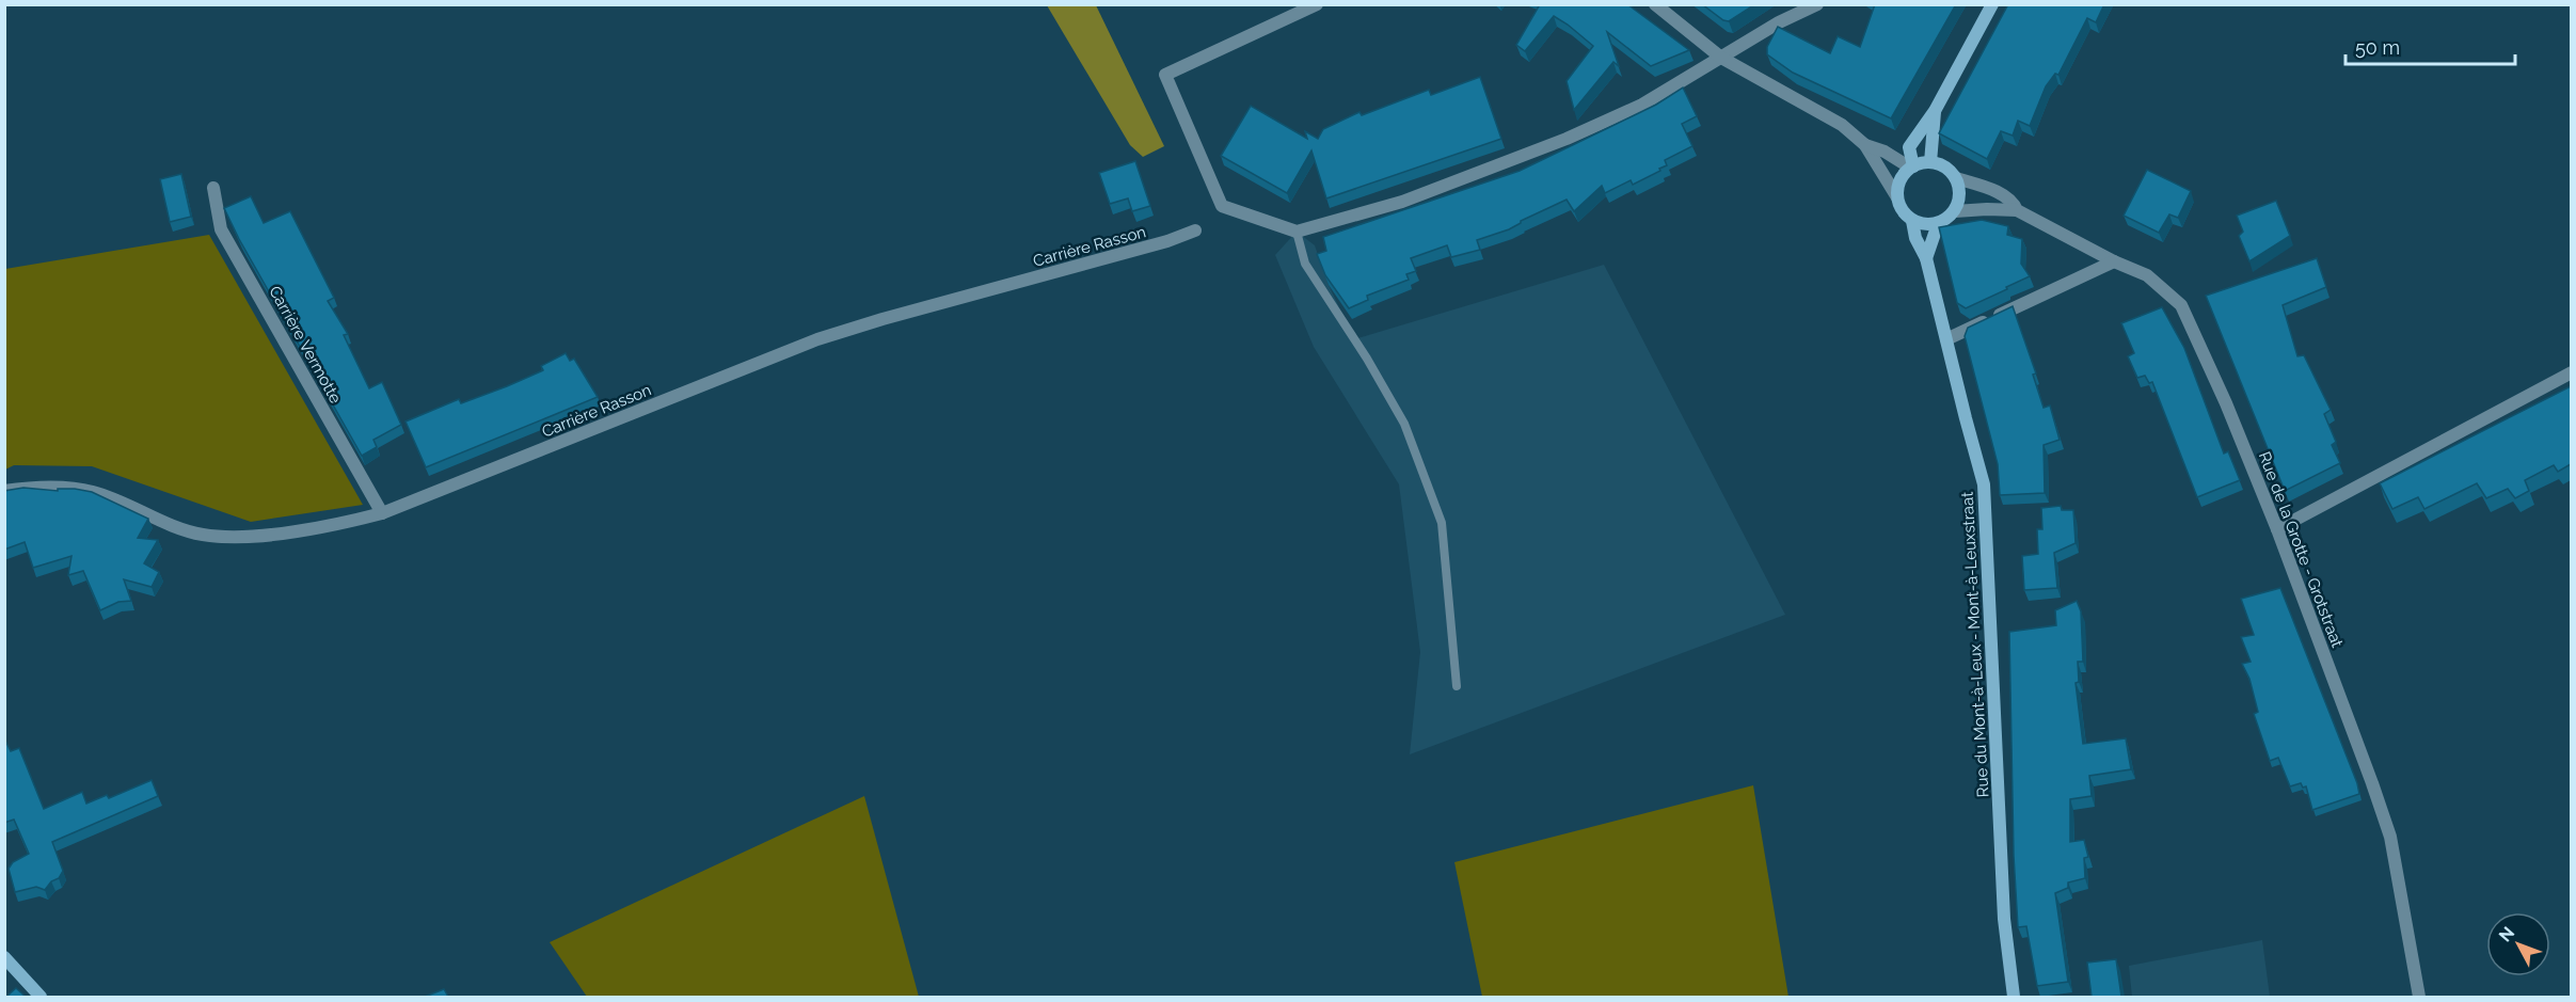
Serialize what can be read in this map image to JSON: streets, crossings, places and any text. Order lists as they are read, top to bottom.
{
  "streets": {
    "main road": ["Rue du Mont-à-Leux - Mont-à-Leuxstraat"],
    "street": ["Carrière Rasson", "Carrière Vermotte", "Rue de la Grotte - Grotstraat"]
  },
  "crossings": [
    ["Carrière Rasson", "Carrière Vermotte"],
    ["Rue de la Grotte - Grotstraat", "Rue du Mont-à-Leux - Mont-à-Leuxstraat"]
  ],
  "scale_bar": "50 m",
  "north": "top left"
}
